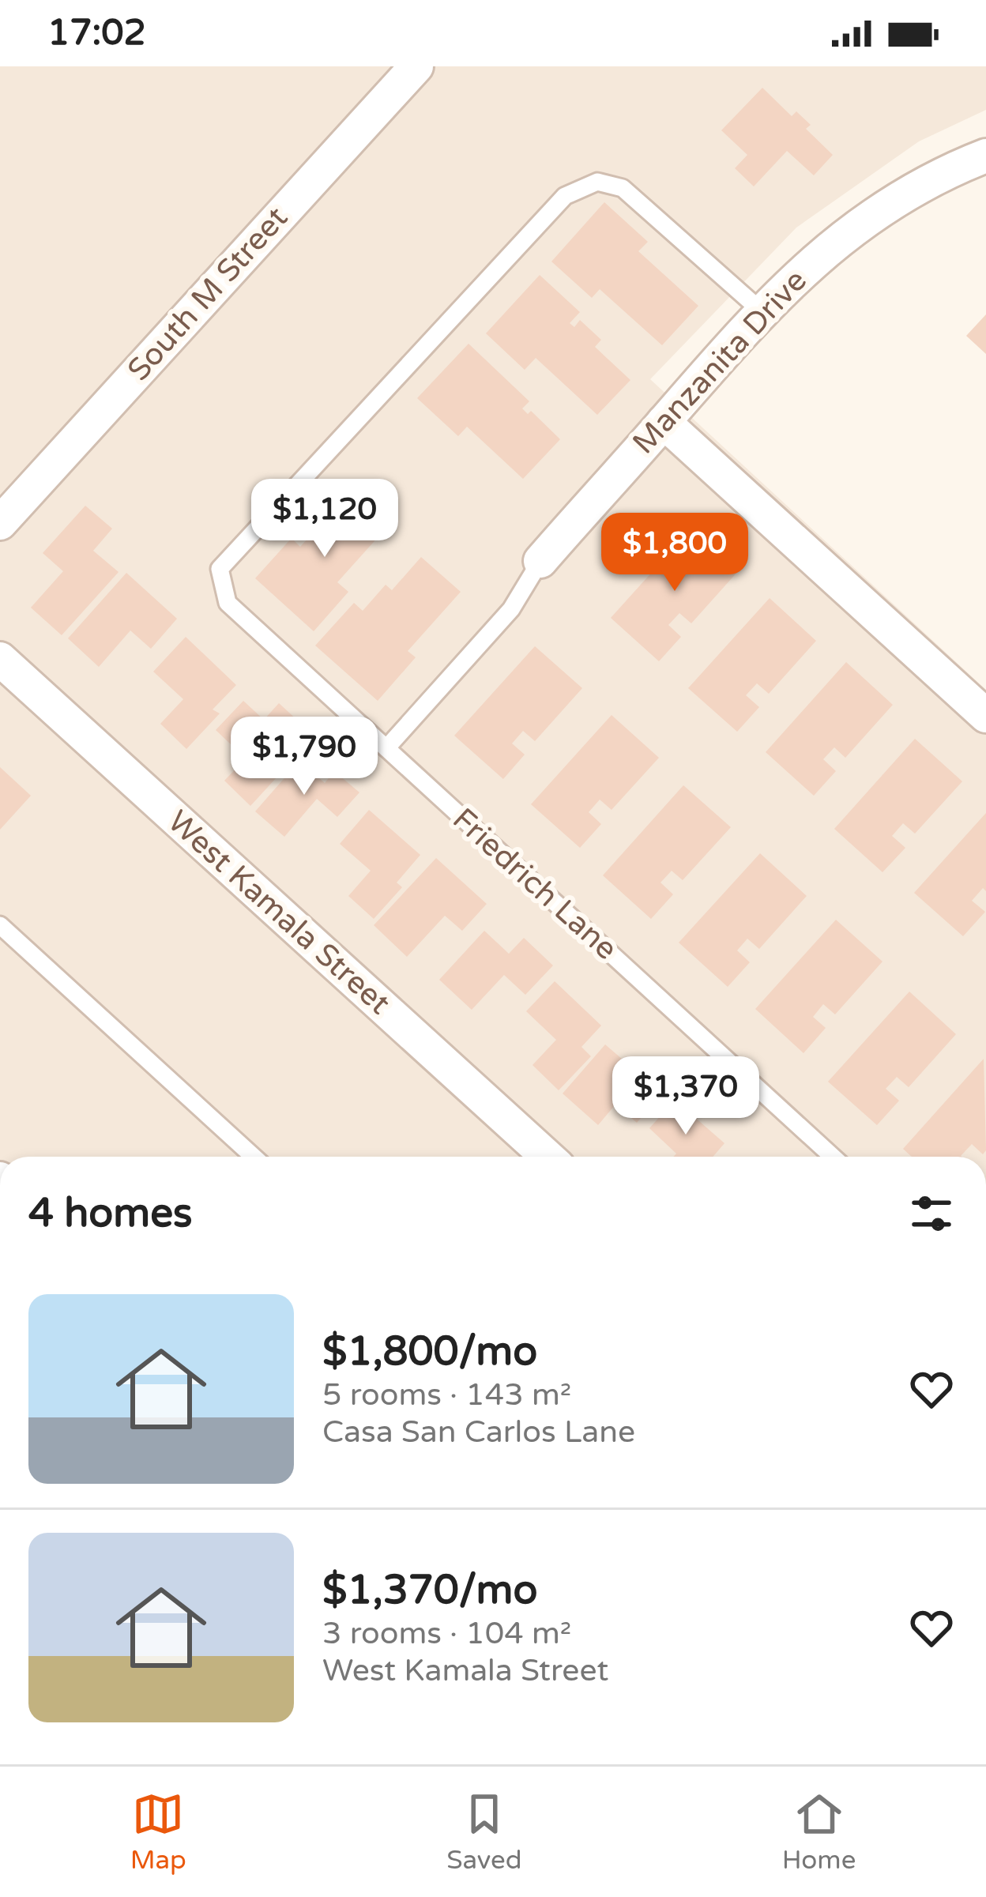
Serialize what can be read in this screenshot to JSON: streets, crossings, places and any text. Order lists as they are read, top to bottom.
{
  "streets": {
    "street": ["South M Street", "Manzanita Drive", "West Kamala Street"],
    "lane": ["Friedrich Lane"]
  },
  "crossings": [
    ["Manzanita Drive", "Friedrich Lane"]
  ],
  "page": {
    "status": "17:02",
    "price": [
      "$1,120",
      "$1,800",
      "$1,790",
      "$1,370"
    ],
    "heading": "4 homes",
    "list": [
      {
        "name": "$1,800/mo",
        "note": "5 rooms · 143 m² · Casa San Carlos Lane"
      },
      {
        "name": "$1,370/mo",
        "note": "3 rooms · 104 m² · West Kamala Street"
      }
    ],
    "tabs": ["Map", "Saved", "Home"]
  }
}
